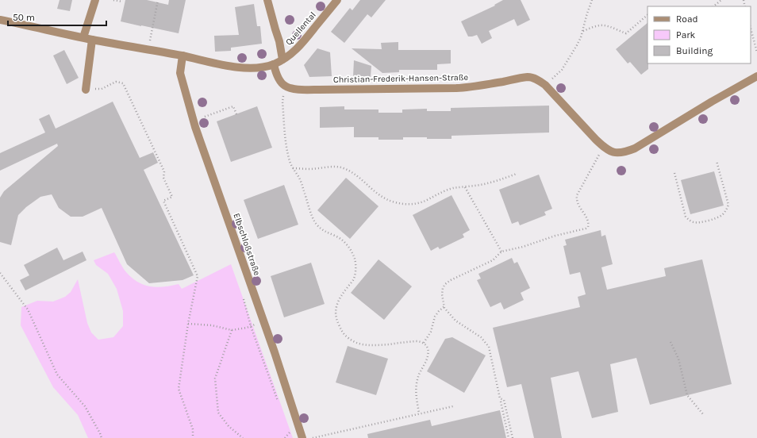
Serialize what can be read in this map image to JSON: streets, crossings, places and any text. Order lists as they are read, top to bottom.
{
  "streets": {
    "street": ["Quellental", "Christian-Frederik-Hansen-Straße", "Elbschloßstraße"]
  },
  "crossings": [
    ["Quellental", "Christian-Frederik-Hansen-Straße"],
    ["Quellental", "Elbschloßstraße"]
  ],
  "legend": ["Road", "Park", "Building"],
  "scale_bar": "50 m"
}
